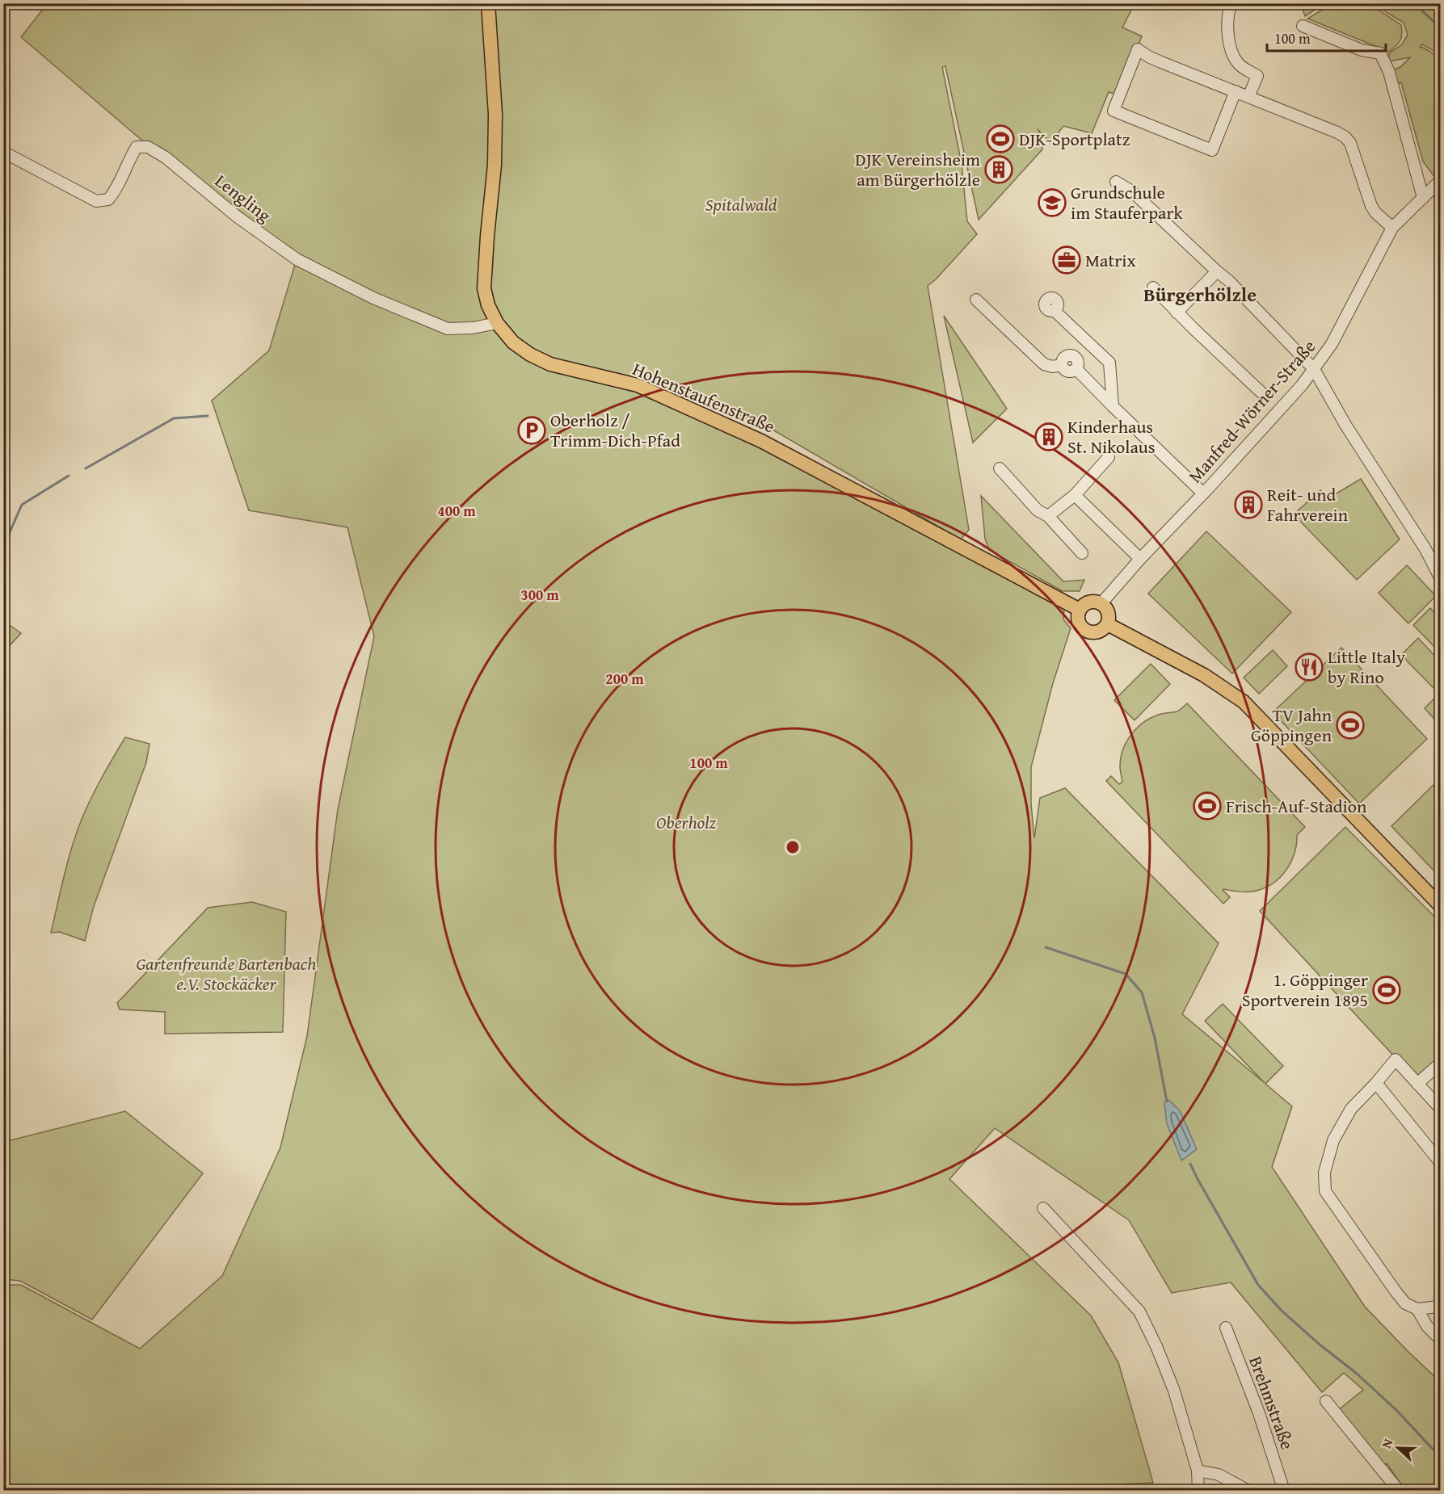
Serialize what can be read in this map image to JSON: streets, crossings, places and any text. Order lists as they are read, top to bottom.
{
  "streets": {
    "main road": ["Hohenstaufenstraße"],
    "street": ["Lengling", "Manfred-Wörner-Straße", "Brehmstraße"]
  },
  "crossings": [
    ["Lengling", "Hohenstaufenstraße"],
    ["Hohenstaufenstraße", "Manfred-Wörner-Straße"]
  ],
  "districts": ["Bürgerhölzle"],
  "parks": ["Spitalwald", "Oberholz", "Gartenfreunde Bartenbach e.V. Stockäcker"],
  "places": {
    "sports": [
      "DJK-Sportplatz",
      "TV Jahn Göppingen",
      "Frisch-Auf-Stadion",
      "1. Göppinger Sportverein 1895"
    ],
    "building": ["DJK Vereinsheim am Bürgerhölzle", "Kinderhaus St. Nikolaus", "Reit- und Fahrverein"],
    "school or university": ["Grundschule im Stauferpark"],
    "office": ["Matrix"],
    "parking": ["Oberholz / Trimm-Dich-Pfad"],
    "restaurant": ["Little Italy by Rino"]
  },
  "scale_bar": "100 m",
  "north": "left",
  "rings": [
    "400 m",
    "300 m",
    "200 m",
    "100 m"
  ]
}
